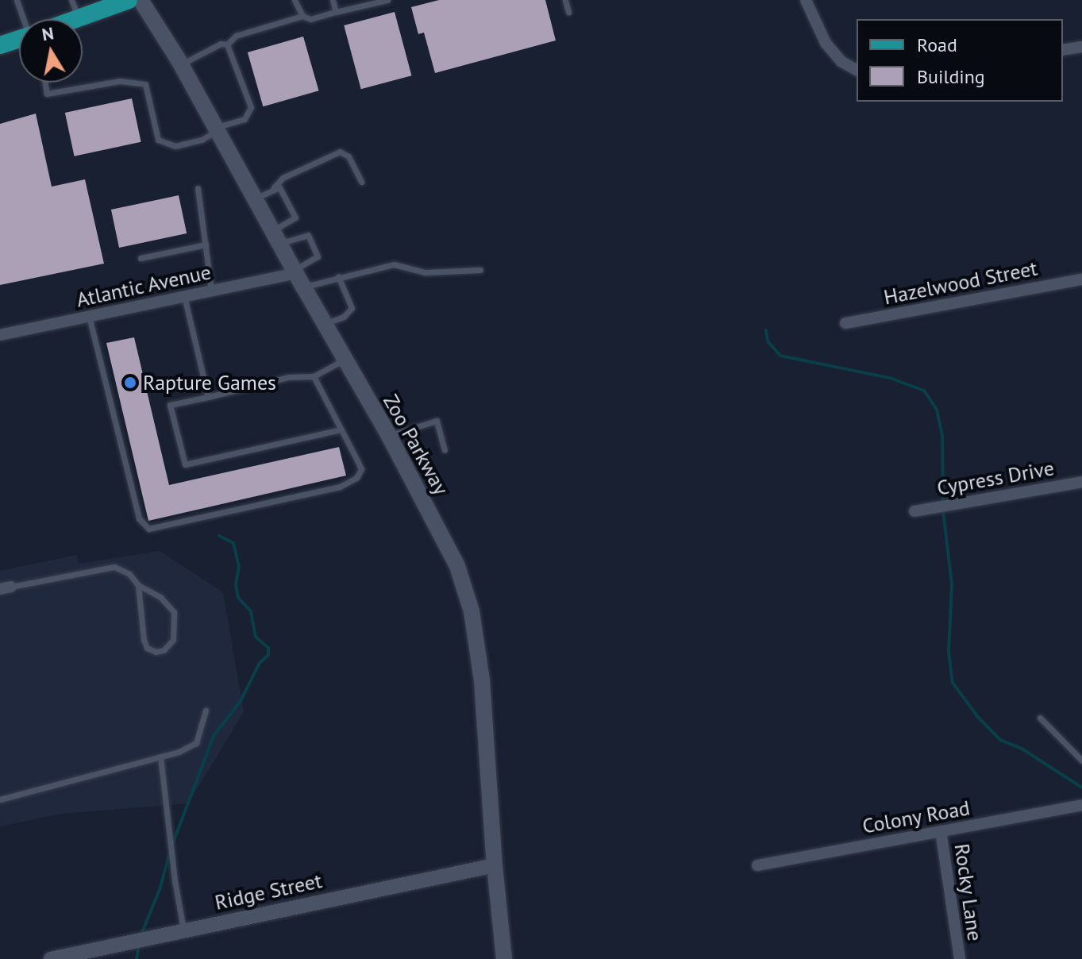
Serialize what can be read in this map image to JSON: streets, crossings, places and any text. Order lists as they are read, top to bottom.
{
  "streets": {
    "main road": ["Zoo Parkway"],
    "street": [
      "Hazelwood Street",
      "Atlantic Avenue",
      "Cypress Drive",
      "Colony Road",
      "Ridge Street",
      "Rocky Lane"
    ]
  },
  "crossings": [
    ["Atlantic Avenue", "Zoo Parkway"],
    ["Zoo Parkway", "Ridge Street"],
    ["Colony Road", "Rocky Lane"]
  ],
  "places": ["Rapture Games"],
  "legend": ["Road", "Building"],
  "north": "top"
}
